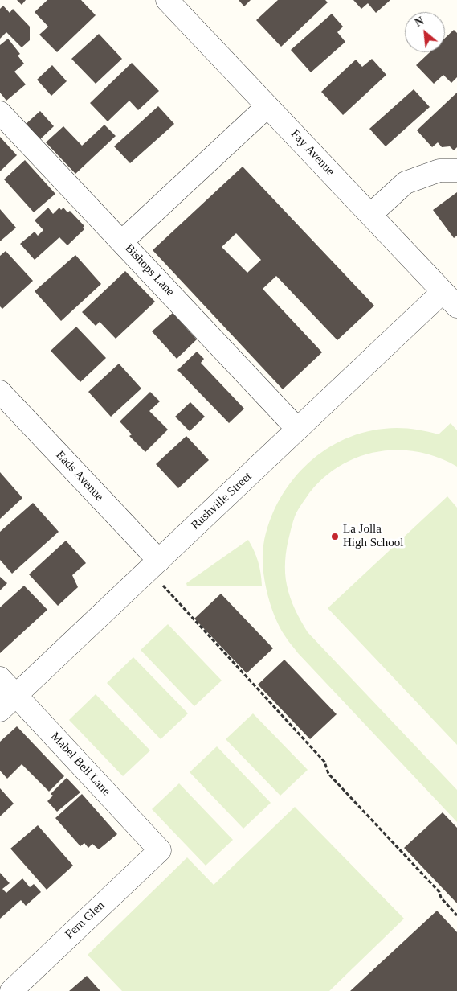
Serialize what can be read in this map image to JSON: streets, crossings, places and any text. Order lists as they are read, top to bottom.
{
  "streets": {
    "street": [
      "Fay Avenue",
      "Bishops Lane",
      "Eads Avenue",
      "Rushville Street",
      "Mabel Bell Lane",
      "Fern Glen"
    ]
  },
  "crossings": [
    ["Fay Avenue", "Rushville Street"],
    ["Bishops Lane", "Rushville Street"],
    ["Eads Avenue", "Rushville Street"],
    ["Rushville Street", "Mabel Bell Lane"],
    ["Mabel Bell Lane", "Fern Glen"]
  ],
  "places": ["La Jolla High School"],
  "north": "top left"
}
